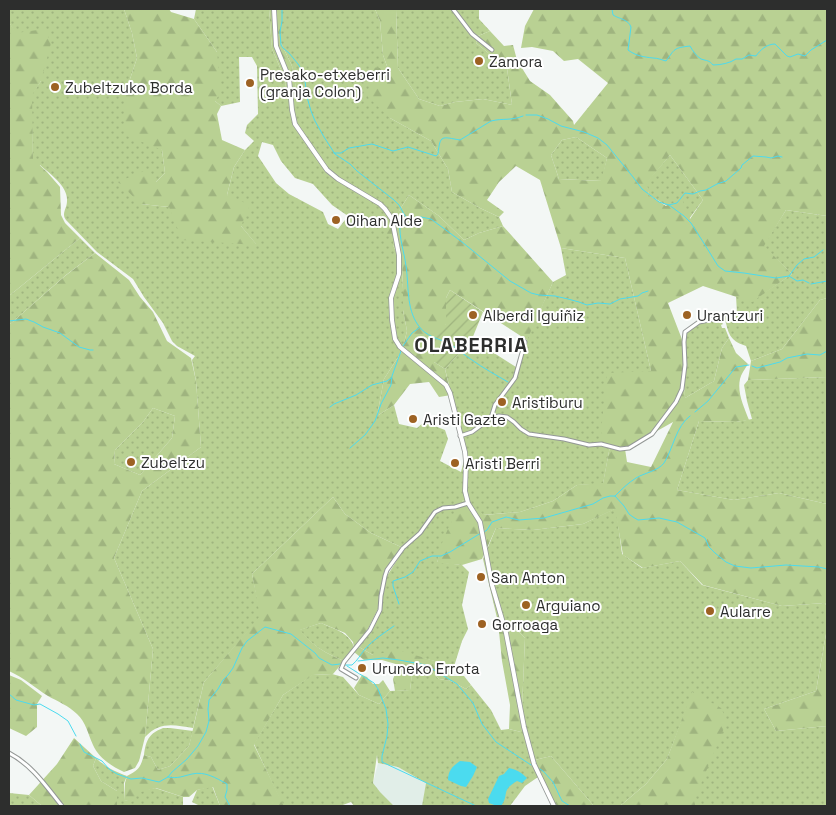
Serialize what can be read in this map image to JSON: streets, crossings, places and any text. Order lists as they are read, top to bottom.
{
  "districts": ["OLABERRIA"],
  "places": [
    "Zamora",
    "Presako-etxeberri (granja Colon)",
    "Zubeltzuko Borda",
    "Oihan Alde",
    "Alberdi Iguiñiz",
    "Urantzuri",
    "Aristiburu",
    "Aristi Gazte",
    "Zubeltzu",
    "Aristi Berri",
    "San Anton",
    "Arguiano",
    "Aularre",
    "Gorroaga",
    "Uruneko Errota"
  ]
}
